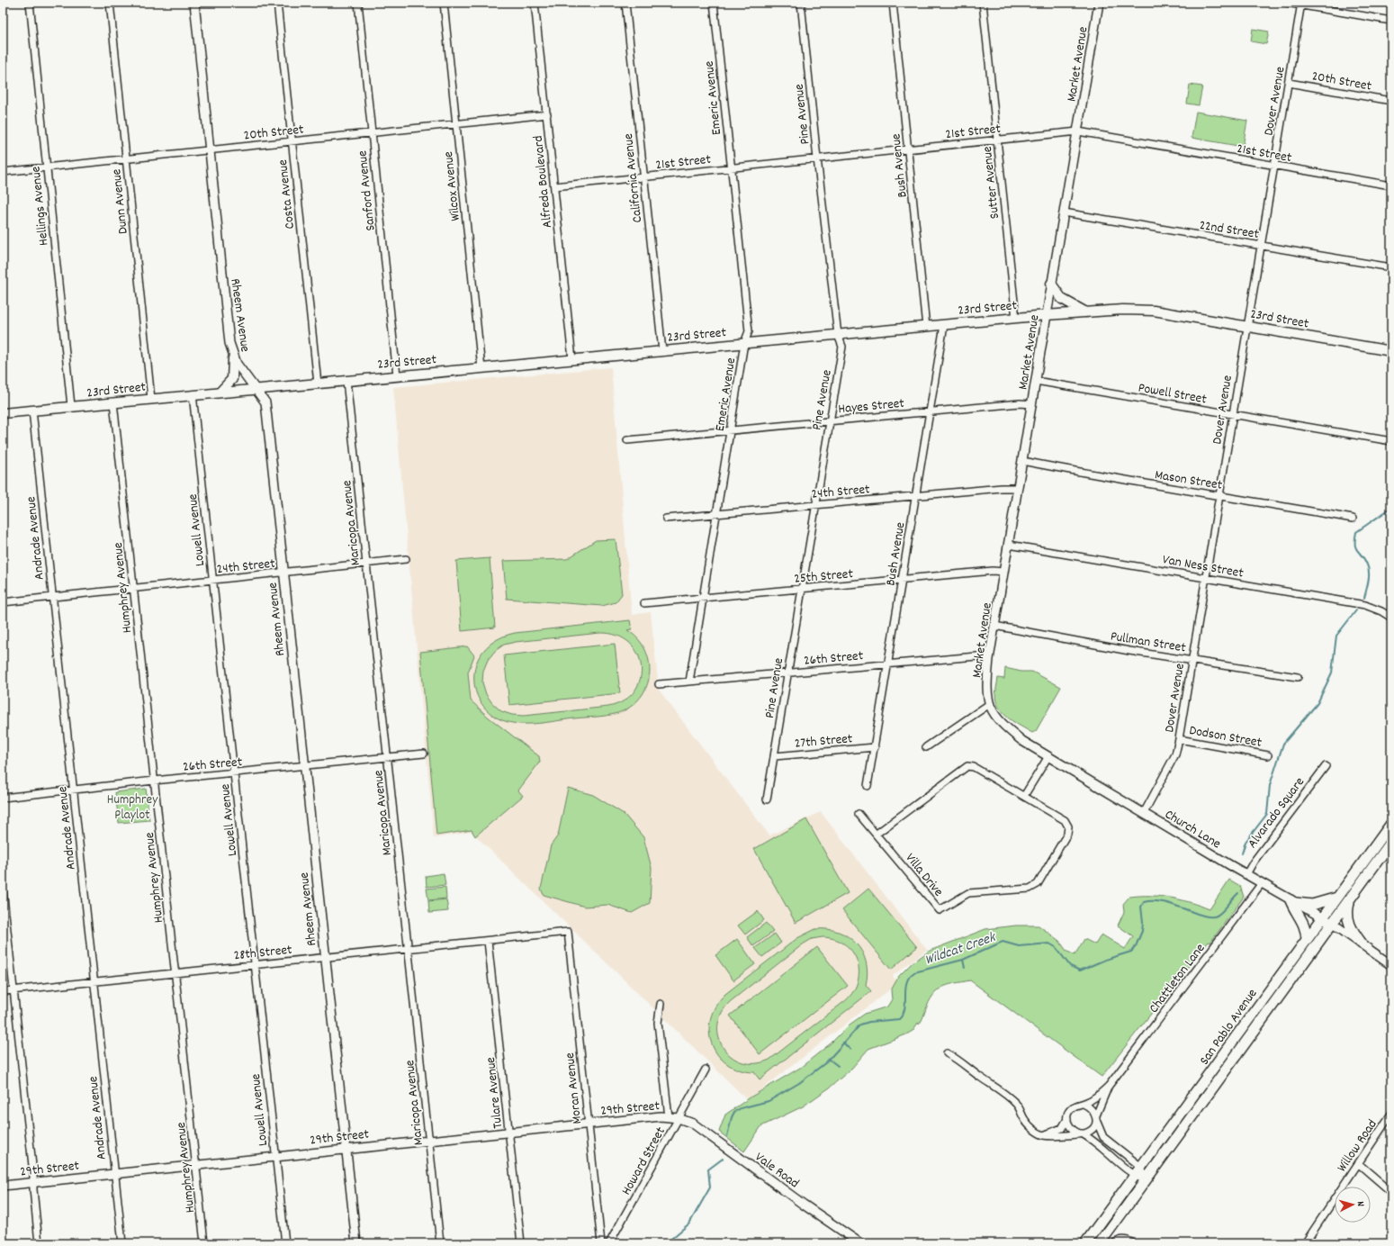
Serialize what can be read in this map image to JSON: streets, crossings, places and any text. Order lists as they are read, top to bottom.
{
  "streets": {
    "main road": ["23rd Street", "San Pablo Avenue"],
    "street": [
      "Market Avenue",
      "20th Street",
      "Emeric Avenue",
      "Dover Avenue",
      "Pine Avenue",
      "21st Street",
      "Bush Avenue",
      "California Avenue",
      "Alfreda Boulevard",
      "Sutter Avenue",
      "Wilcox Avenue",
      "Sanford Avenue",
      "Costa Avenue",
      "Dunn Avenue",
      "Hellings Avenue",
      "22nd Street",
      "Rheem Avenue",
      "Powell Street",
      "Hayes Street",
      "Mason Street",
      "24th Street",
      "Maricopa Avenue",
      "Lowell Avenue",
      "Andrade Avenue",
      "Van Ness Street",
      "25th Street",
      "Humphrey Avenue",
      "Pullman Street",
      "26th Street",
      "Dodson Street",
      "27th Street",
      "Alvarado Square",
      "Church Lane",
      "Villa Drive",
      "28th Street",
      "Chattleton Lane",
      "Moran Avenue",
      "Tulare Avenue",
      "29th Street",
      "Willow Road",
      "Howard Street",
      "Vale Road"
    ]
  },
  "crossings": [
    ["Market Avenue", "21st Street"],
    ["Market Avenue", "22nd Street"],
    ["Market Avenue", "23rd Street"],
    ["Market Avenue", "Powell Street"],
    ["Market Avenue", "Hayes Street"],
    ["Market Avenue", "Mason Street"],
    ["Market Avenue", "24th Street"],
    ["Market Avenue", "Van Ness Street"],
    ["Market Avenue", "25th Street"],
    ["Market Avenue", "Pullman Street"],
    ["Market Avenue", "26th Street"],
    ["Market Avenue", "Church Lane"],
    ["20th Street", "Dover Avenue"],
    ["20th Street", "Alfreda Boulevard"],
    ["20th Street", "Wilcox Avenue"],
    ["20th Street", "Sanford Avenue"],
    ["20th Street", "Costa Avenue"],
    ["20th Street", "Dunn Avenue"],
    ["20th Street", "Hellings Avenue"],
    ["20th Street", "Rheem Avenue"],
    ["Emeric Avenue", "21st Street"],
    ["Emeric Avenue", "23rd Street"],
    ["Emeric Avenue", "Hayes Street"],
    ["Emeric Avenue", "24th Street"],
    ["Emeric Avenue", "25th Street"],
    ["Emeric Avenue", "26th Street"],
    ["Dover Avenue", "21st Street"],
    ["Dover Avenue", "22nd Street"],
    ["Dover Avenue", "23rd Street"],
    ["Dover Avenue", "Powell Street"],
    ["Dover Avenue", "Mason Street"],
    ["Dover Avenue", "Van Ness Street"],
    ["Dover Avenue", "Pullman Street"],
    ["Dover Avenue", "Dodson Street"],
    ["Dover Avenue", "Church Lane"],
    ["Pine Avenue", "21st Street"],
    ["Pine Avenue", "23rd Street"],
    ["Pine Avenue", "Hayes Street"],
    ["Pine Avenue", "24th Street"],
    ["Pine Avenue", "25th Street"],
    ["Pine Avenue", "26th Street"],
    ["Pine Avenue", "27th Street"],
    ["21st Street", "Bush Avenue"],
    ["21st Street", "California Avenue"],
    ["21st Street", "Alfreda Boulevard"],
    ["21st Street", "Sutter Avenue"],
    ["Bush Avenue", "23rd Street"],
    ["Bush Avenue", "Hayes Street"],
    ["Bush Avenue", "24th Street"],
    ["Bush Avenue", "25th Street"],
    ["Bush Avenue", "26th Street"],
    ["Bush Avenue", "27th Street"],
    ["California Avenue", "23rd Street"],
    ["Alfreda Boulevard", "23rd Street"],
    ["Sutter Avenue", "23rd Street"],
    ["Wilcox Avenue", "23rd Street"],
    ["Sanford Avenue", "23rd Street"],
    ["Costa Avenue", "23rd Street"],
    ["Dunn Avenue", "23rd Street"],
    ["Hellings Avenue", "23rd Street"],
    ["23rd Street", "Rheem Avenue"],
    ["23rd Street", "Maricopa Avenue"],
    ["23rd Street", "Lowell Avenue"],
    ["23rd Street", "Andrade Avenue"],
    ["23rd Street", "Humphrey Avenue"],
    ["Rheem Avenue", "24th Street"],
    ["Rheem Avenue", "26th Street"],
    ["Rheem Avenue", "28th Street"],
    ["Rheem Avenue", "29th Street"],
    ["24th Street", "Maricopa Avenue"],
    ["24th Street", "Lowell Avenue"],
    ["24th Street", "Andrade Avenue"],
    ["24th Street", "Humphrey Avenue"],
    ["Maricopa Avenue", "26th Street"],
    ["Maricopa Avenue", "28th Street"],
    ["Maricopa Avenue", "29th Street"],
    ["Lowell Avenue", "26th Street"],
    ["Lowell Avenue", "28th Street"],
    ["Lowell Avenue", "29th Street"],
    ["Andrade Avenue", "26th Street"],
    ["Andrade Avenue", "28th Street"],
    ["Andrade Avenue", "29th Street"],
    ["Humphrey Avenue", "26th Street"],
    ["Humphrey Avenue", "28th Street"],
    ["Humphrey Avenue", "29th Street"],
    ["Alvarado Square", "Church Lane"],
    ["Church Lane", "Chattleton Lane"],
    ["Church Lane", "San Pablo Avenue"],
    ["28th Street", "Moran Avenue"],
    ["28th Street", "Tulare Avenue"],
    ["Moran Avenue", "29th Street"],
    ["Tulare Avenue", "29th Street"],
    ["29th Street", "Howard Street"],
    ["29th Street", "Vale Road"],
    ["Howard Street", "Vale Road"]
  ],
  "water": ["Wildcat Creek"],
  "parks": ["Humphrey Playlot"],
  "north": "right"
}
